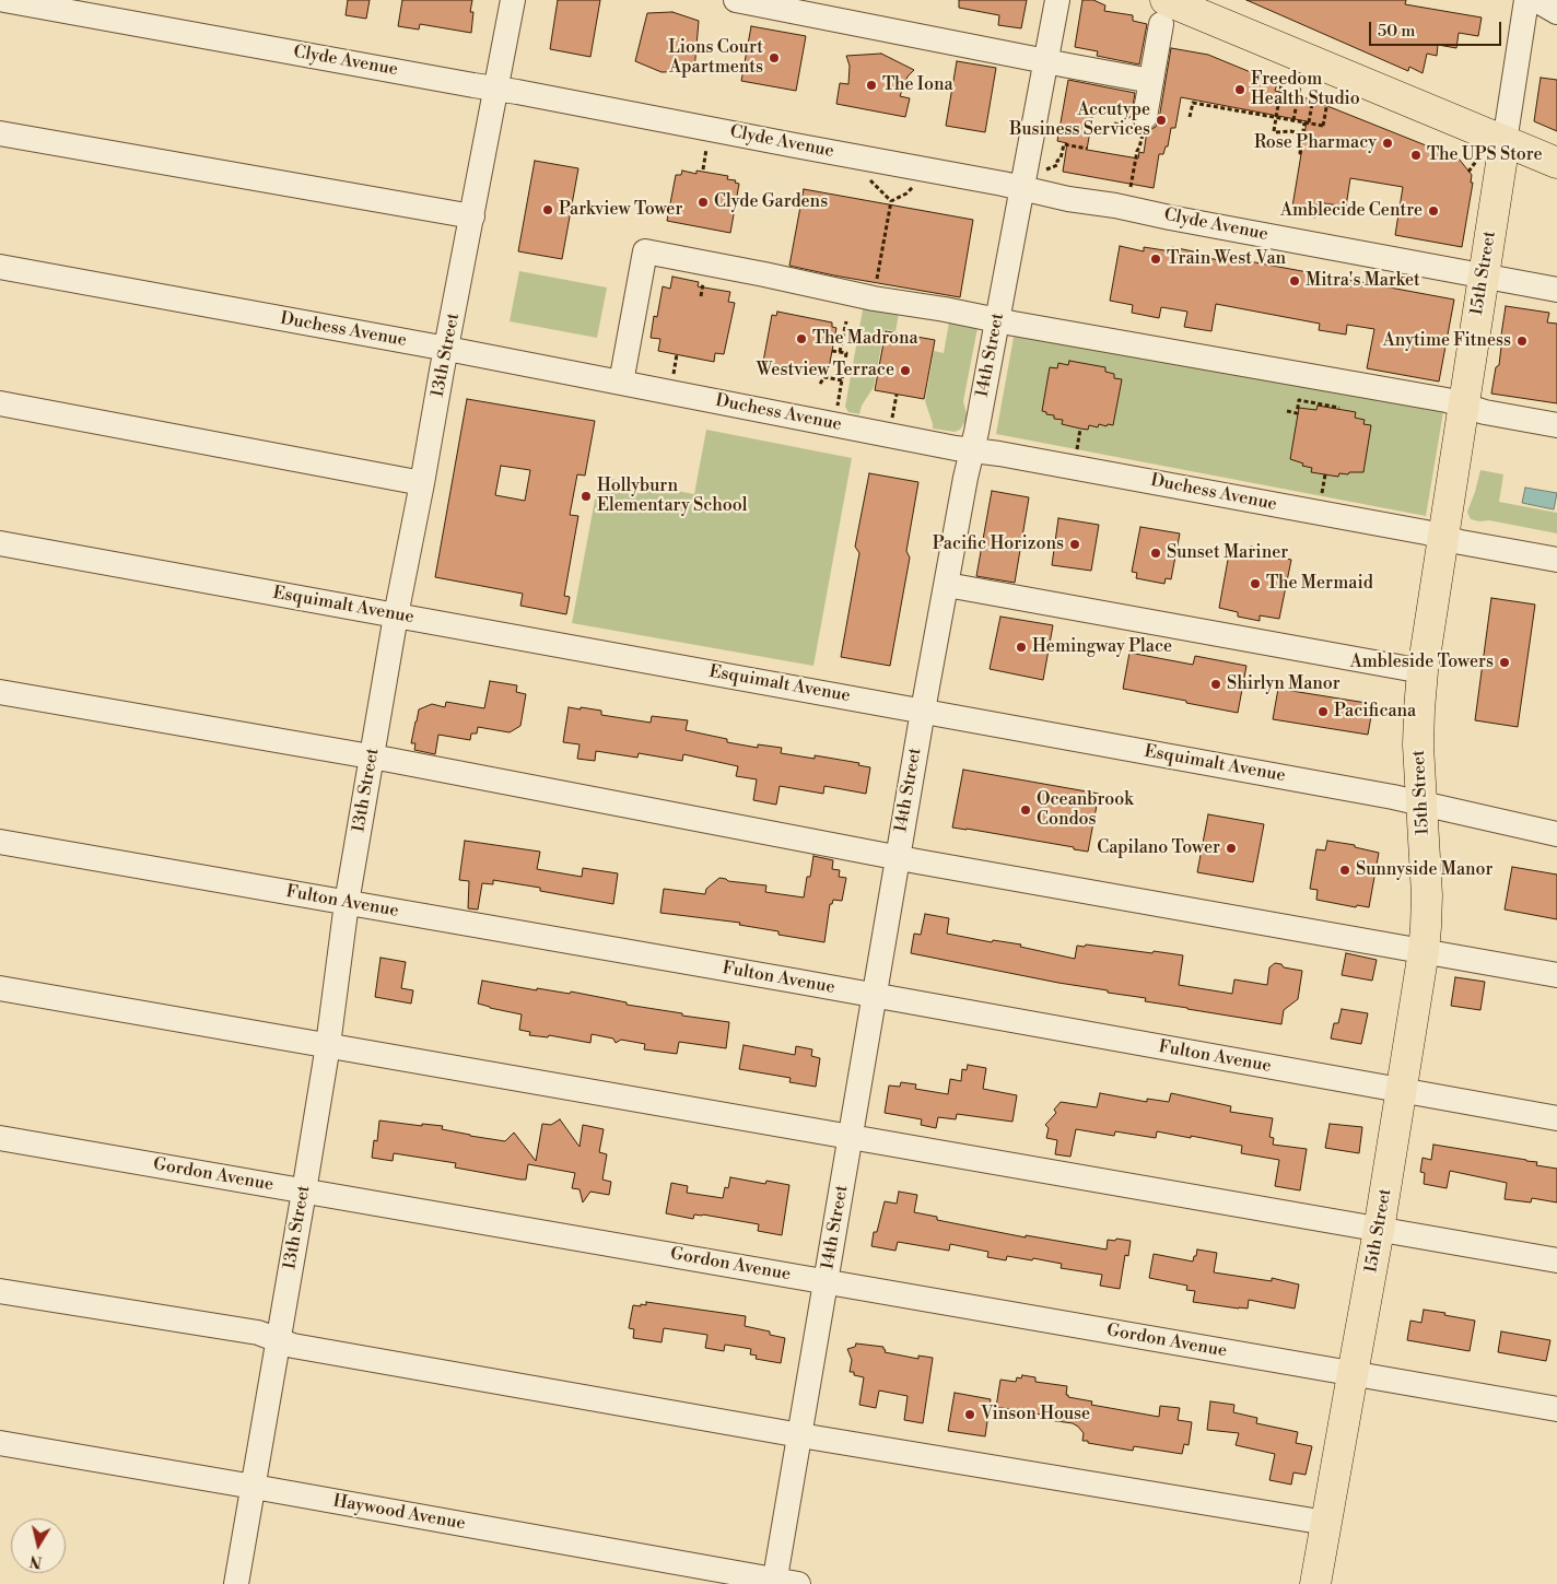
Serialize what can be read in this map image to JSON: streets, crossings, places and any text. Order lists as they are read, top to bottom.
{
  "streets": {
    "main road": ["15th Street"],
    "street": [
      "Clyde Avenue",
      "Duchess Avenue",
      "13th Street",
      "14th Street",
      "Esquimalt Avenue",
      "Fulton Avenue",
      "Gordon Avenue",
      "Haywood Avenue"
    ]
  },
  "crossings": [
    ["Clyde Avenue", "15th Street"],
    ["Clyde Avenue", "13th Street"],
    ["Clyde Avenue", "14th Street"],
    ["15th Street", "Duchess Avenue"],
    ["15th Street", "Esquimalt Avenue"],
    ["15th Street", "Fulton Avenue"],
    ["15th Street", "Gordon Avenue"],
    ["Duchess Avenue", "13th Street"],
    ["Duchess Avenue", "14th Street"],
    ["13th Street", "Esquimalt Avenue"],
    ["13th Street", "Fulton Avenue"],
    ["13th Street", "Gordon Avenue"],
    ["13th Street", "Haywood Avenue"],
    ["14th Street", "Esquimalt Avenue"],
    ["14th Street", "Fulton Avenue"],
    ["14th Street", "Gordon Avenue"],
    ["14th Street", "Haywood Avenue"]
  ],
  "places": [
    "Lions Court Apartments",
    "The Iona",
    "Freedom Health Studio",
    "Accutype Business Services",
    "Rose Pharmacy",
    "The UPS Store",
    "Clyde Gardens",
    "Parkview Tower",
    "Amblecide Centre",
    "Train West Van",
    "Mitra's Market",
    "The Madrona",
    "Anytime Fitness",
    "Westview Terrace",
    "Hollyburn Elementary School",
    "Pacific Horizons",
    "Sunset Mariner",
    "The Mermaid",
    "Hemingway Place",
    "Ambleside Towers",
    "Shirlyn Manor",
    "Pacificana",
    "Oceanbrook Condos",
    "Capilano Tower",
    "Sunnyside Manor",
    "Vinson House"
  ],
  "scale_bar": "50 m",
  "north": "bottom"
}
